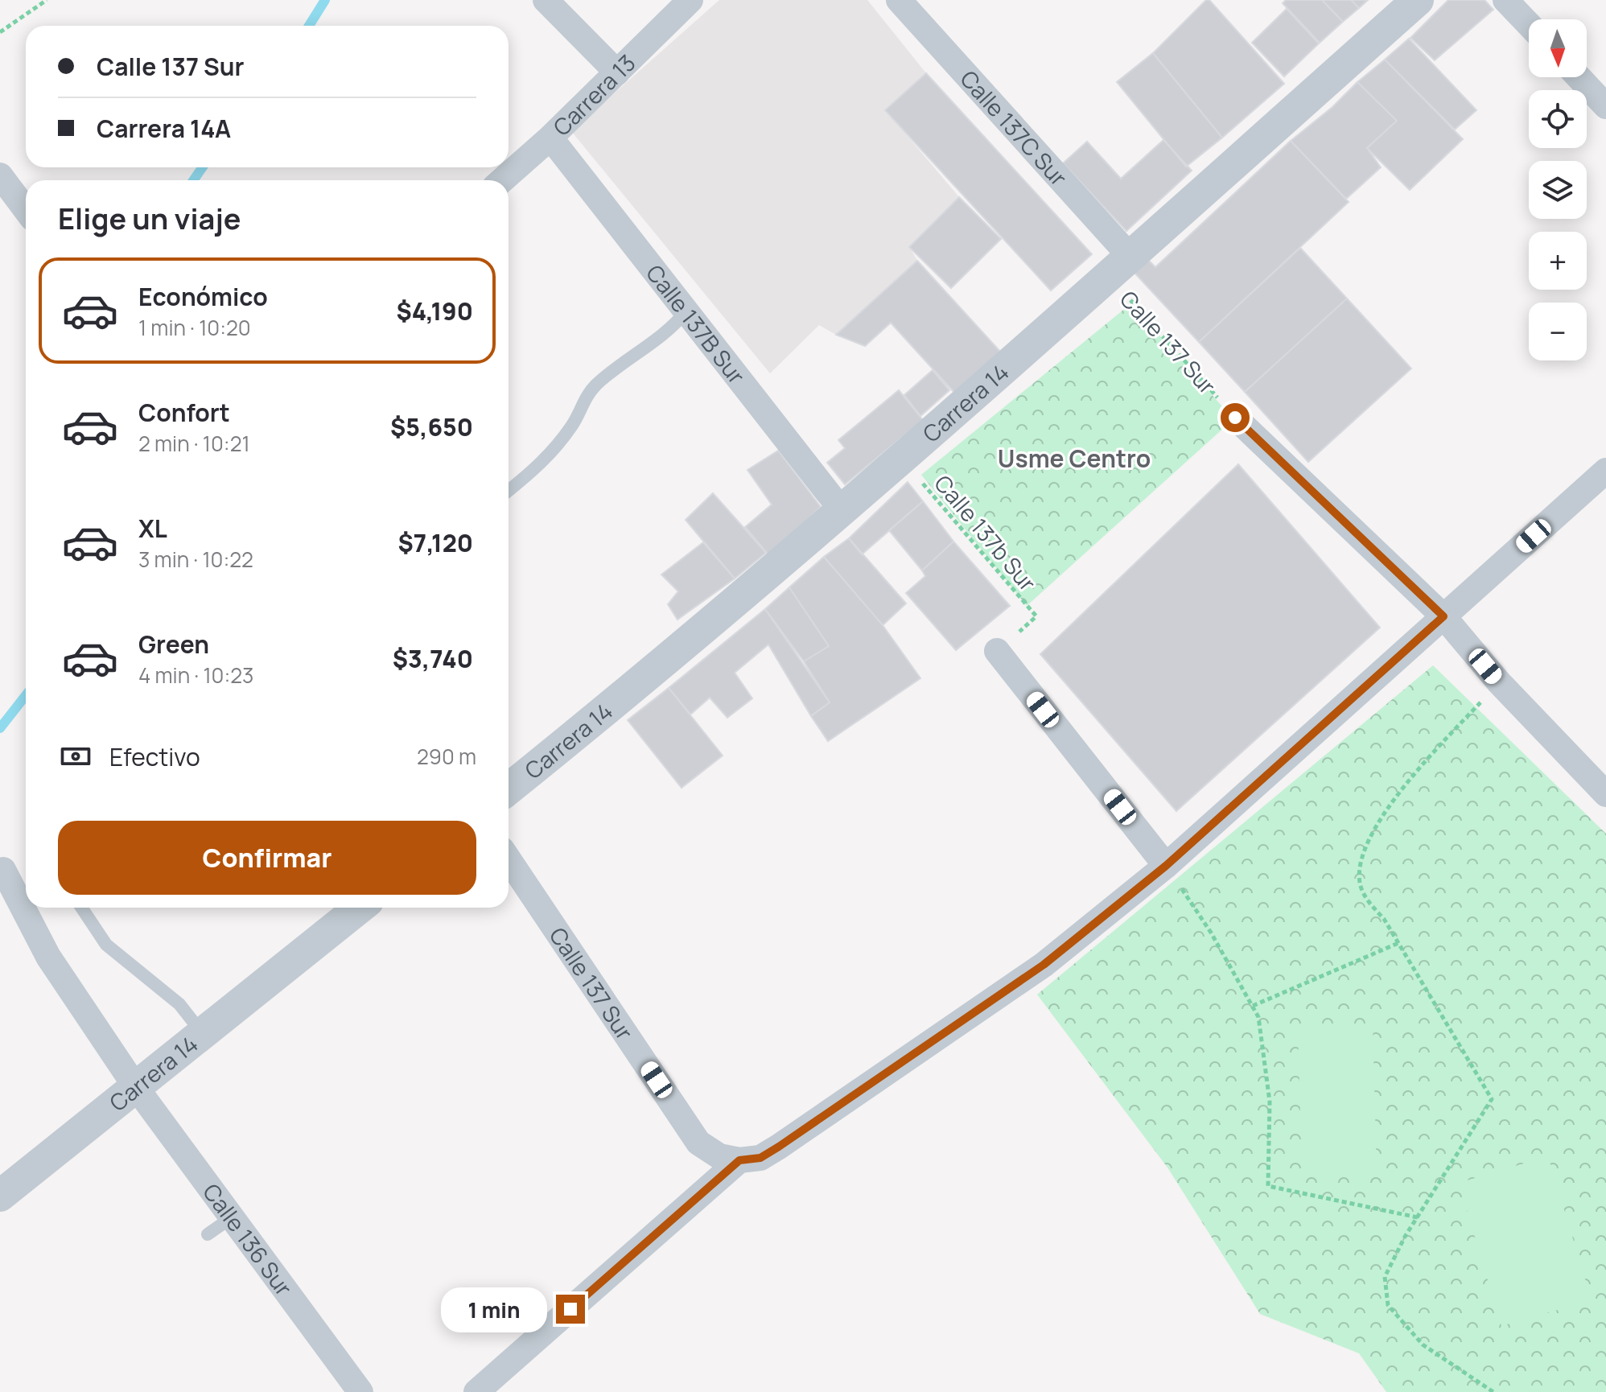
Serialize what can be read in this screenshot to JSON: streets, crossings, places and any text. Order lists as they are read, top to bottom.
{
  "streets": {
    "street": [
      "Carrera 13",
      "Calle 137C Sur",
      "Calle 137B Sur",
      "Calle 137 Sur",
      "Carrera 14",
      "Calle 136 Sur"
    ],
    "path": ["Calle 137b Sur"]
  },
  "crossings": [
    ["Carrera 13", "Calle 137B Sur"],
    ["Calle 137C Sur", "Calle 137 Sur"],
    ["Calle 137C Sur", "Carrera 14"],
    ["Calle 137B Sur", "Carrera 14"],
    ["Calle 137 Sur", "Carrera 14"],
    ["Carrera 14", "Calle 137b Sur"],
    ["Carrera 14", "Calle 136 Sur"]
  ],
  "districts": ["Usme Centro"],
  "north": "bottom",
  "page": {
    "map_buttons": ["+", "−"],
    "banner": ["Calle 137 Sur", "Carrera 14A"],
    "heading": "Elige un viaje",
    "list": [
      {
        "name": "Económico",
        "note": "1 min · 10:20",
        "value": "$4,190"
      },
      {
        "name": "Confort",
        "note": "2 min · 10:21",
        "value": "$5,650"
      },
      {
        "name": "XL",
        "note": "3 min · 10:22",
        "value": "$7,120"
      },
      {
        "name": "Green",
        "note": "4 min · 10:23",
        "value": "$3,740"
      }
    ],
    "pay": ["Efectivo", "290 m"],
    "buttons": "Confirmar",
    "bubble": "1 min"
  }
}
